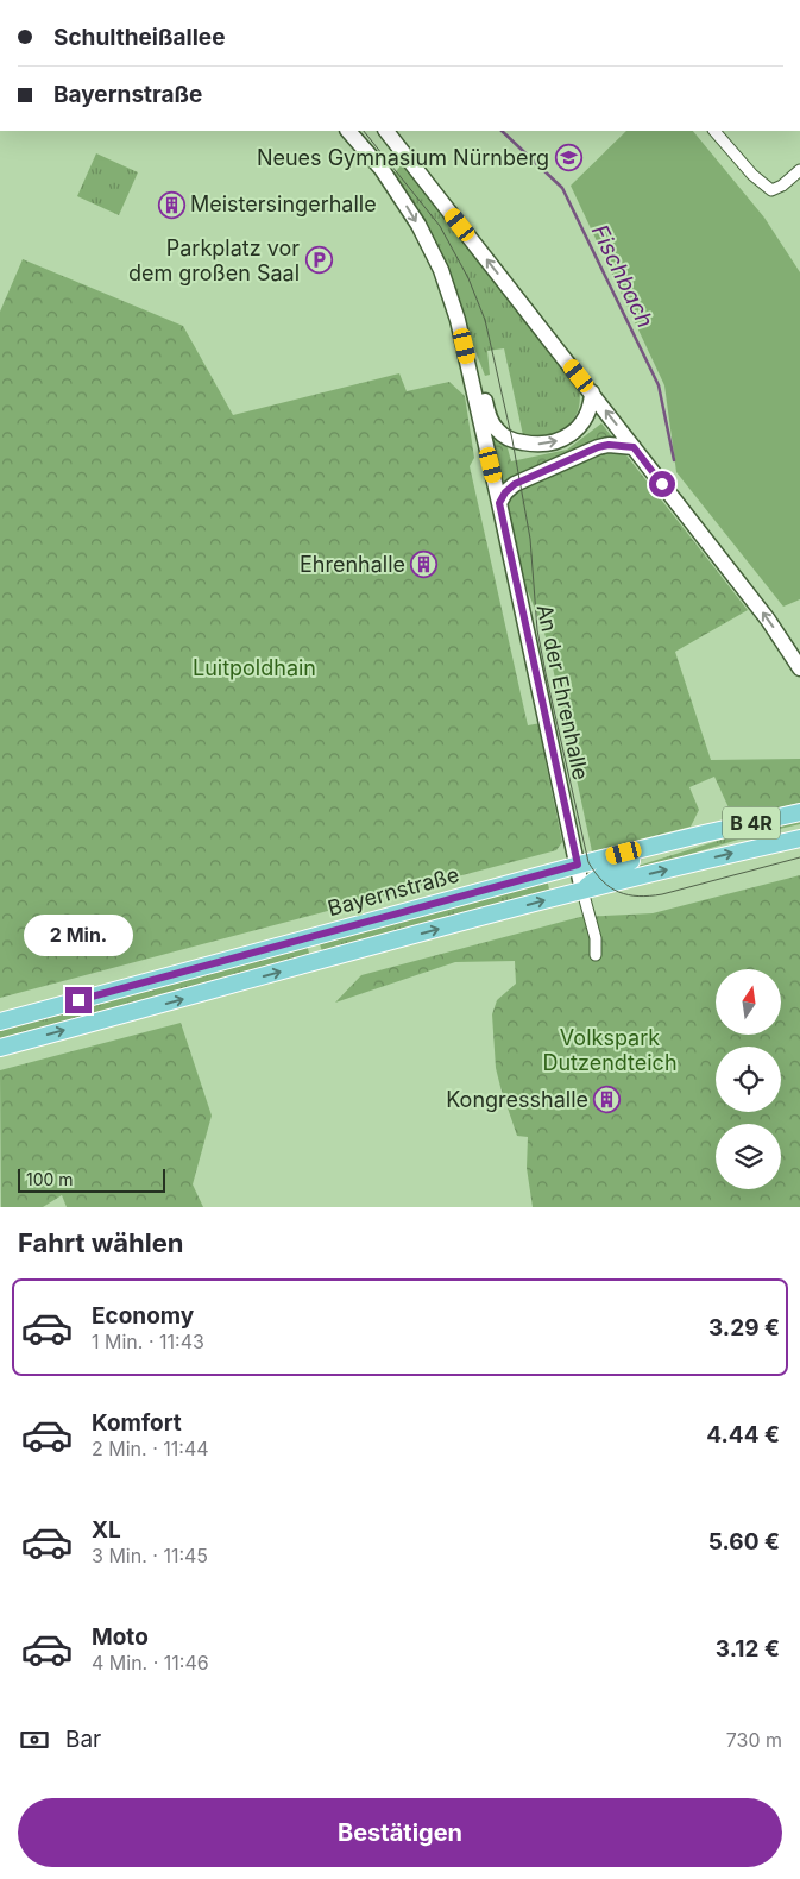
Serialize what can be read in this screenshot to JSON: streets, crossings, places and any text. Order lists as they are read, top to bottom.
{
  "streets": {
    "main road": ["An der Ehrenhalle", "B 4R", "Bayernstraße"]
  },
  "crossings": [
    ["An der Ehrenhalle", "B 4R"],
    ["An der Ehrenhalle", "Bayernstraße"],
    ["B 4R", "Bayernstraße"]
  ],
  "water": ["Fischbach"],
  "parks": ["Luitpoldhain", "Volkspark Dutzendteich"],
  "places": {
    "school or university": ["Neues Gymnasium Nürnberg"],
    "building": ["Meistersingerhalle", "Ehrenhalle", "Kongresshalle"],
    "parking": ["Parkplatz vor dem großen Saal"]
  },
  "scale_bar": "100 m",
  "north": "top",
  "page": {
    "banner": ["Schultheißallee", "Bayernstraße"],
    "bubble": "2 Min.",
    "scale": "100 m",
    "heading": "Fahrt wählen",
    "list": [
      {
        "name": "Economy",
        "note": "1 Min. · 11:43",
        "value": "3.29 €"
      },
      {
        "name": "Komfort",
        "note": "2 Min. · 11:44",
        "value": "4.44 €"
      },
      {
        "name": "XL",
        "note": "3 Min. · 11:45",
        "value": "5.60 €"
      },
      {
        "name": "Moto",
        "note": "4 Min. · 11:46",
        "value": "3.12 €"
      }
    ],
    "pay": ["Bar", "730 m"],
    "buttons": "Bestätigen"
  }
}
